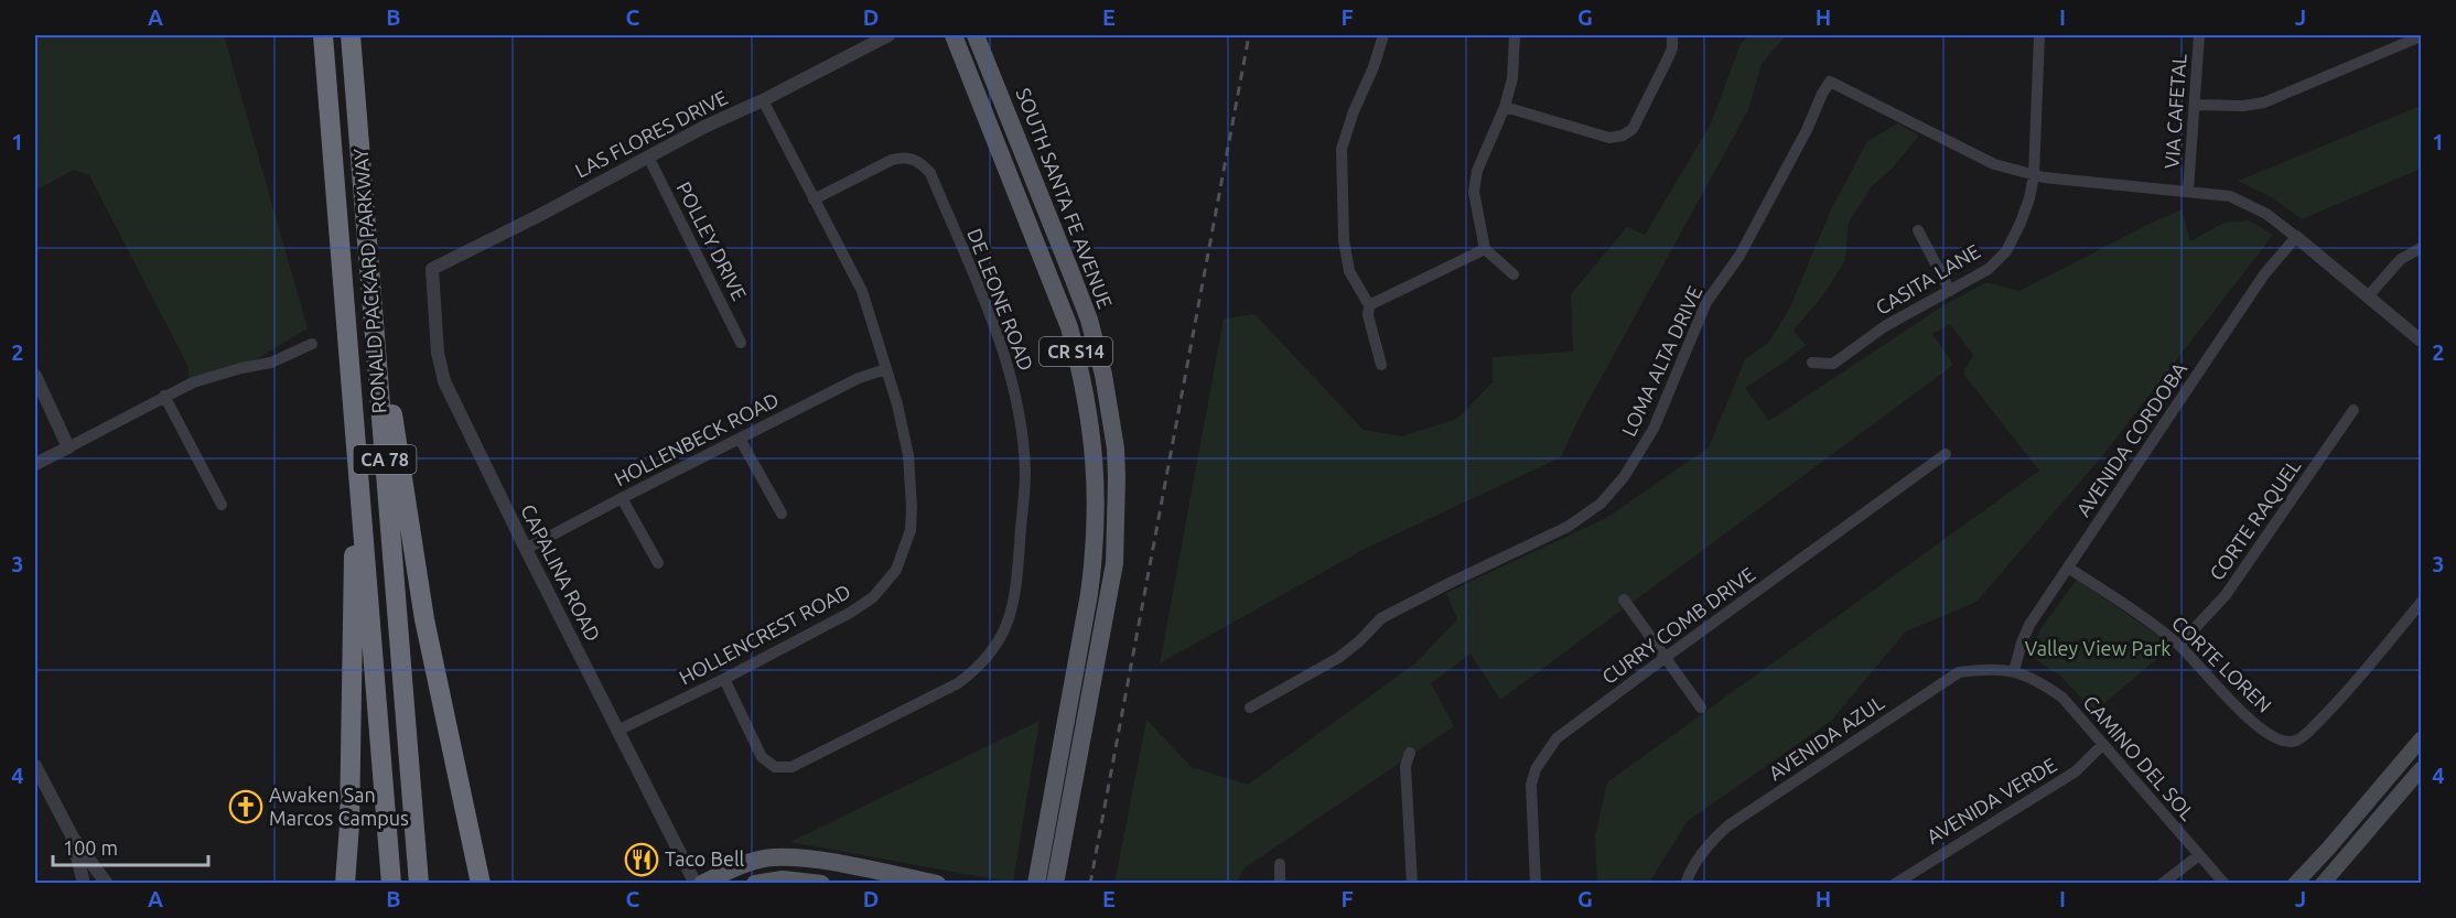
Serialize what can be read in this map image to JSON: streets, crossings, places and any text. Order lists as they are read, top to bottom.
{
  "streets": {
    "highway": ["RONALD PACKARD PARKWAY", "CA 78"],
    "main road": ["SOUTH SANTA FE AVENUE", "CR S14"],
    "street": [
      "VIA CAFETAL",
      "LAS FLORES DRIVE",
      "POLLEY DRIVE",
      "CASITA LANE",
      "DE LEONE ROAD",
      "LOMA ALTA DRIVE",
      "HOLLENBECK ROAD",
      "AVENIDA CORDOBA",
      "CORTE RAQUEL",
      "CAPALINA ROAD",
      "CURRY COMB DRIVE",
      "HOLLENCREST ROAD",
      "CORTE LOREN",
      "AVENIDA AZUL",
      "CAMINO DEL SOL",
      "AVENIDA VERDE"
    ]
  },
  "crossings": [
    ["LAS FLORES DRIVE", "POLLEY DRIVE"],
    ["LAS FLORES DRIVE", "CAPALINA ROAD"],
    ["LAS FLORES DRIVE", "HOLLENCREST ROAD"],
    ["CASITA LANE", "LOMA ALTA DRIVE"],
    ["DE LEONE ROAD", "HOLLENCREST ROAD"],
    ["HOLLENBECK ROAD", "CAPALINA ROAD"],
    ["HOLLENBECK ROAD", "HOLLENCREST ROAD"],
    ["AVENIDA CORDOBA", "CORTE LOREN"],
    ["AVENIDA CORDOBA", "AVENIDA AZUL"],
    ["AVENIDA CORDOBA", "CAMINO DEL SOL"],
    ["CORTE RAQUEL", "CORTE LOREN"],
    ["CAPALINA ROAD", "HOLLENCREST ROAD"],
    ["AVENIDA AZUL", "CAMINO DEL SOL"],
    ["CAMINO DEL SOL", "AVENIDA VERDE"]
  ],
  "parks": ["Valley View Park"],
  "places": {
    "church": ["Awaken San Marcos Campus"],
    "restaurant": ["Taco Bell"]
  },
  "scale_bar": "100 m",
  "grid": {
    "columns": [
      "A",
      "B",
      "C",
      "D",
      "E",
      "F",
      "G",
      "H",
      "I",
      "J"
    ],
    "rows": [
      "1",
      "2",
      "3",
      "4"
    ]
  }
}
